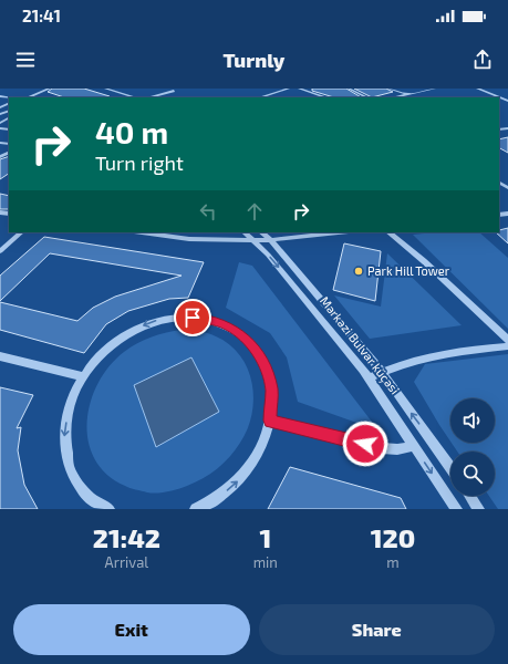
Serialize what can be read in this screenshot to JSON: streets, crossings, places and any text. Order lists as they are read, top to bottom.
{
  "streets": {
    "street": ["Mərkəzi Bulvar küçəsi"]
  },
  "places": ["Park Hill Tower"],
  "page": {
    "status": "21:41",
    "header": "Turnly",
    "turn": ["40 m", "Turn right"],
    "eta": [
      "21:42",
      "Arrival",
      "1",
      "min",
      "120",
      "m"
    ],
    "buttons": ["Exit", "Share"]
  }
}
